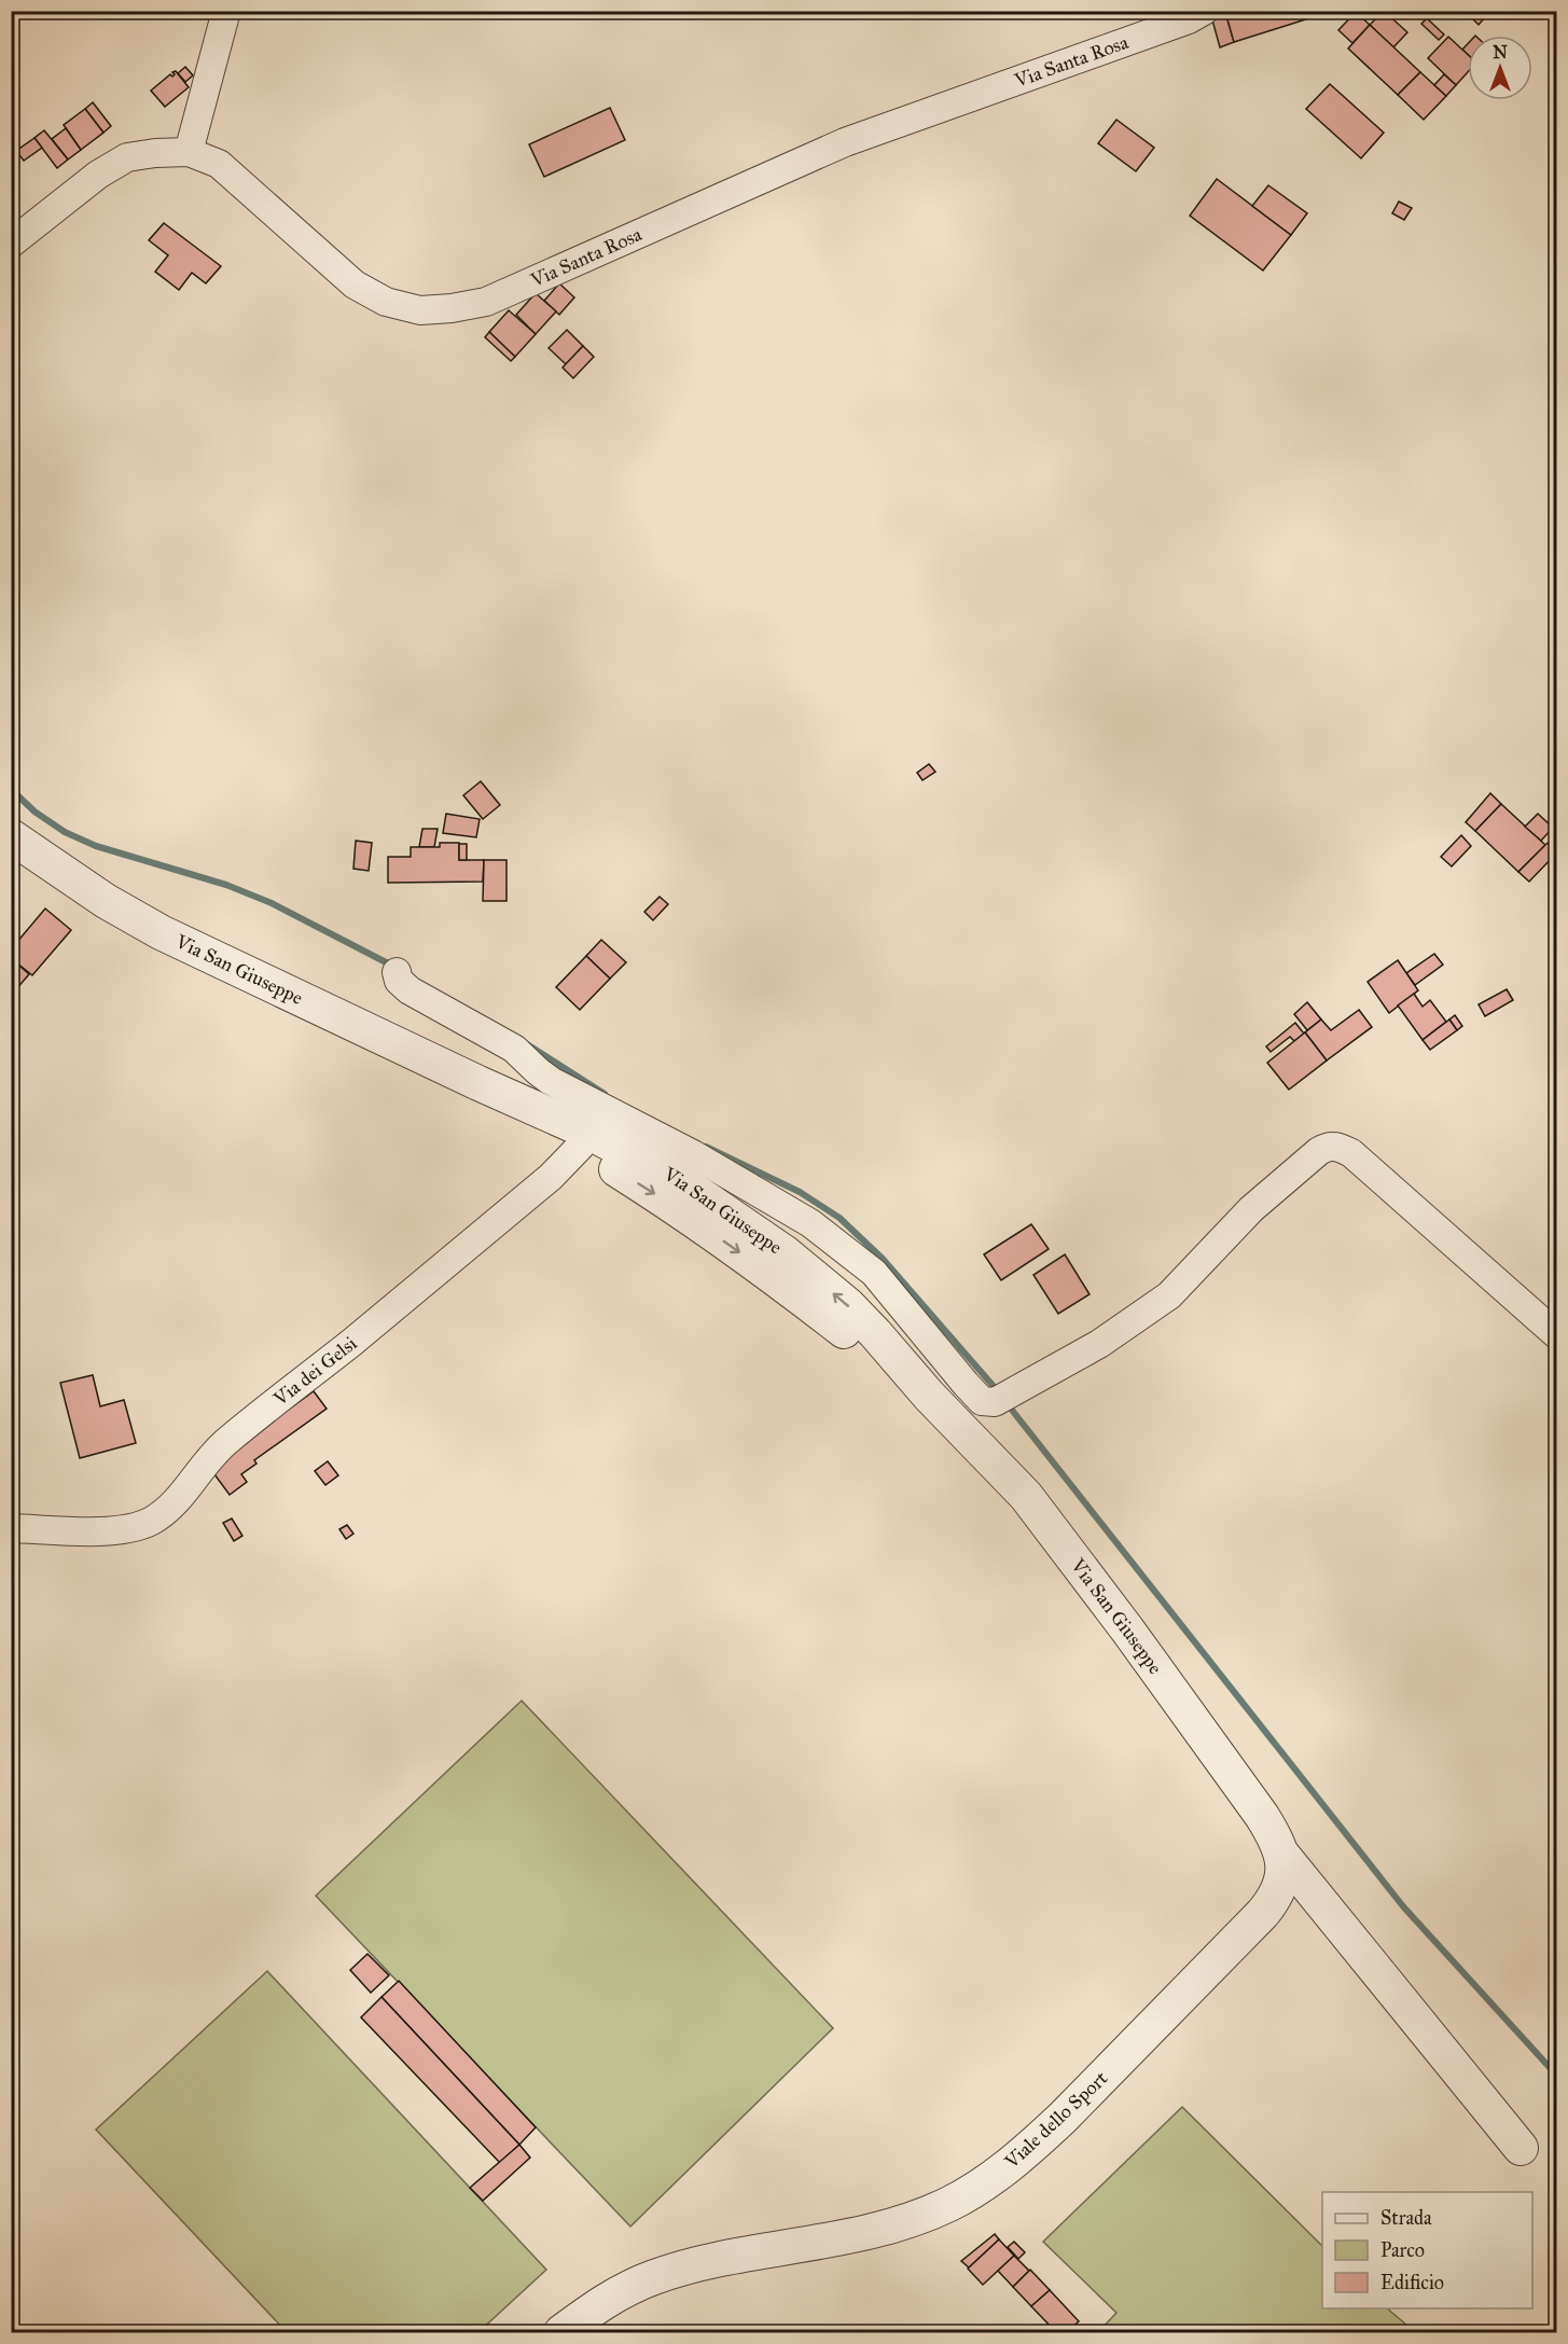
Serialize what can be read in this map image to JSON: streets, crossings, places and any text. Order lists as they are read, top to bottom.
{
  "streets": {
    "street": [
      "Via Santa Rosa",
      "Via San Giuseppe",
      "Via dei Gelsi",
      "Viale dello Sport"
    ]
  },
  "crossings": [
    ["Via San Giuseppe", "Via dei Gelsi"],
    ["Via San Giuseppe", "Viale dello Sport"]
  ],
  "legend": ["Strada", "Parco", "Edificio"],
  "north": "top"
}
